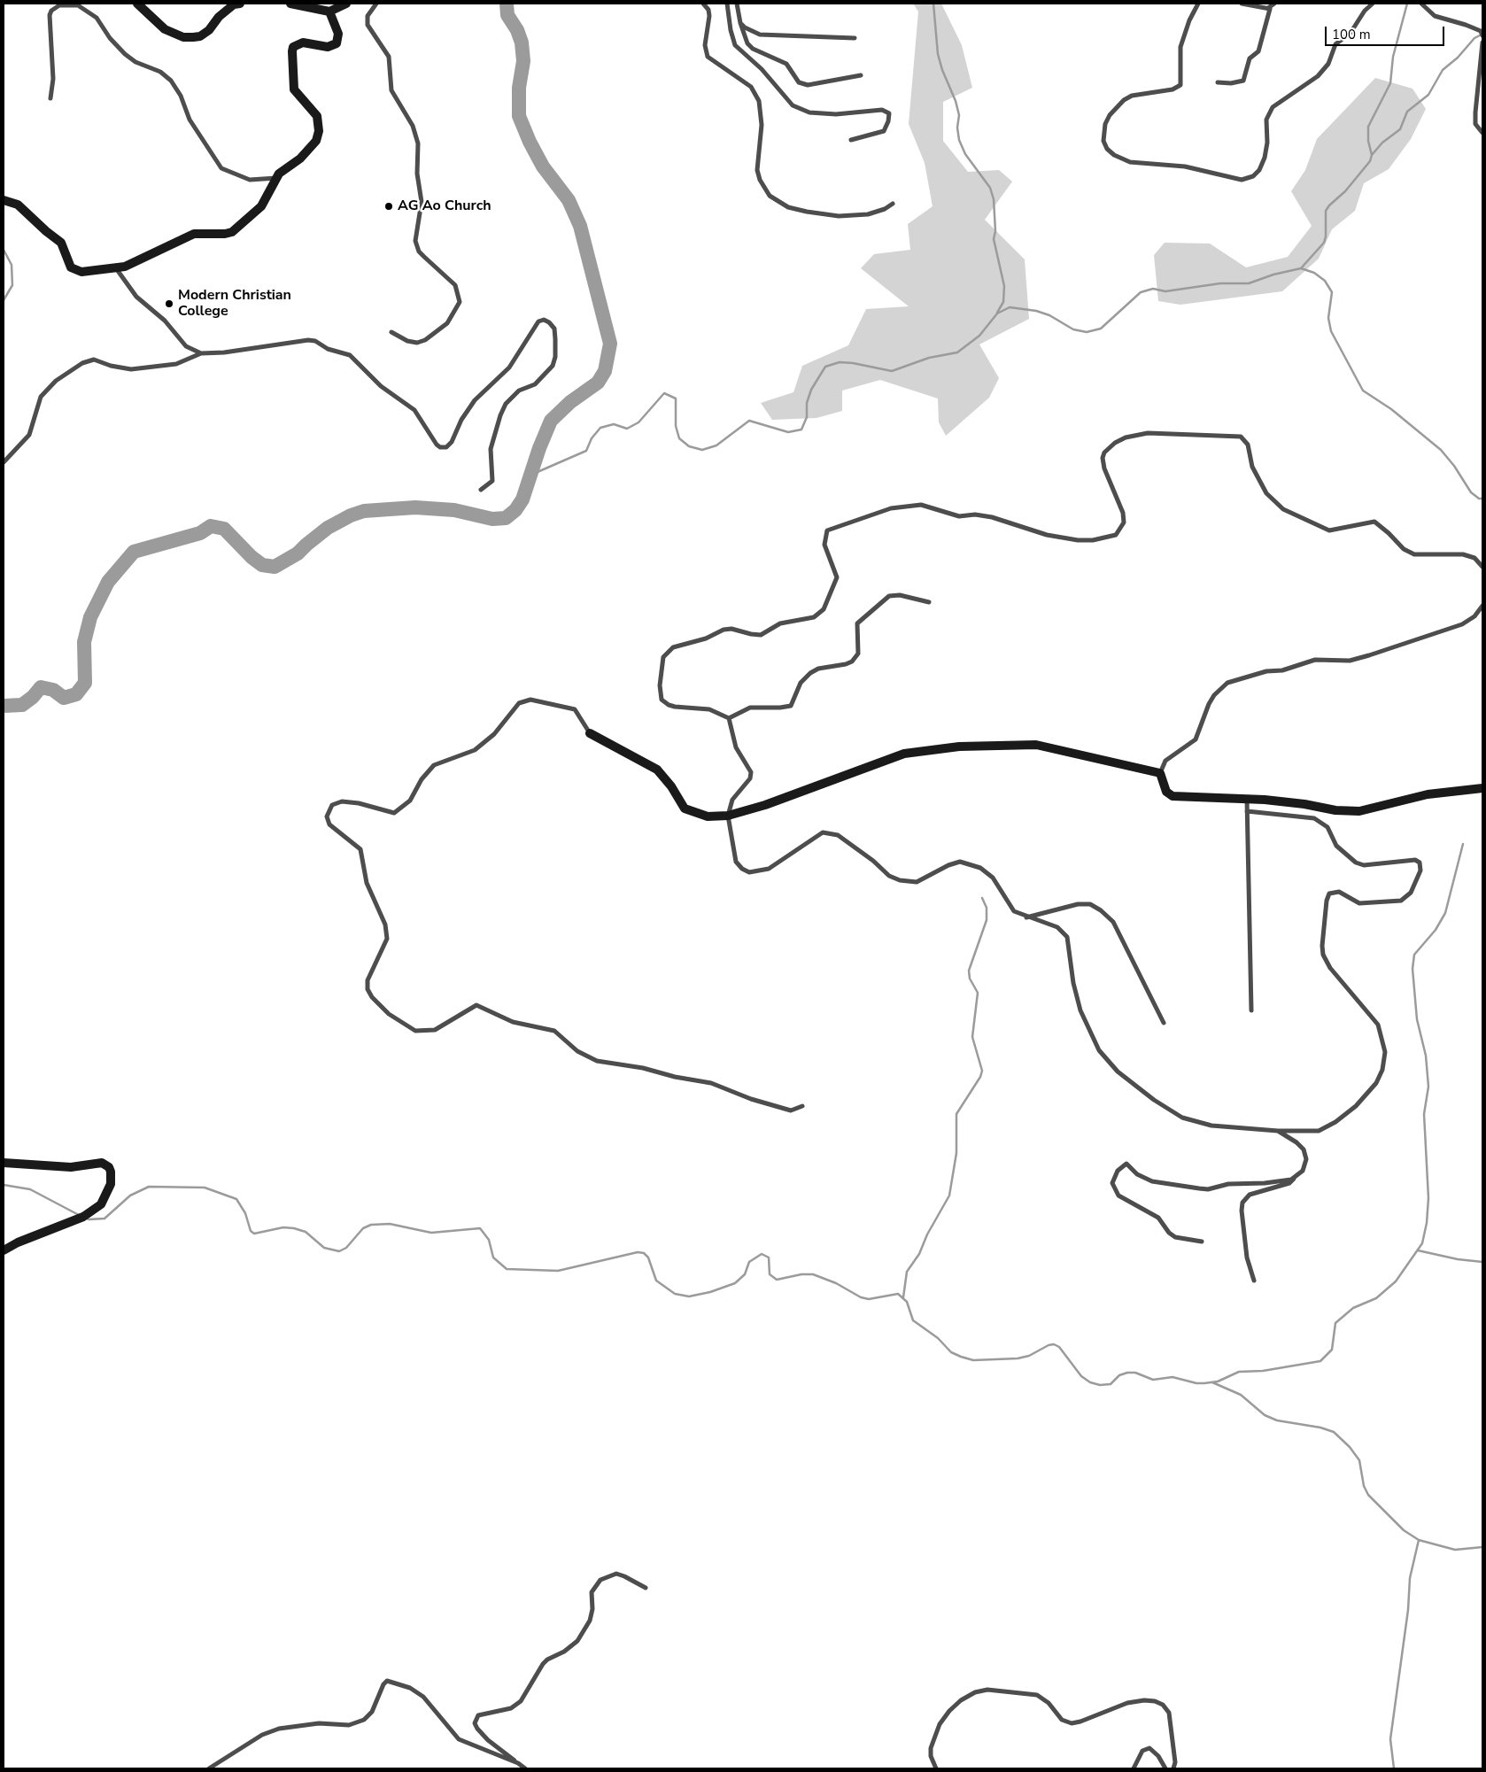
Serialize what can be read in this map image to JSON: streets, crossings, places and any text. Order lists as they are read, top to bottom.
{
  "places": ["AG Ao Church", "Modern Christian College"],
  "scale_bar": "100 m"
}
